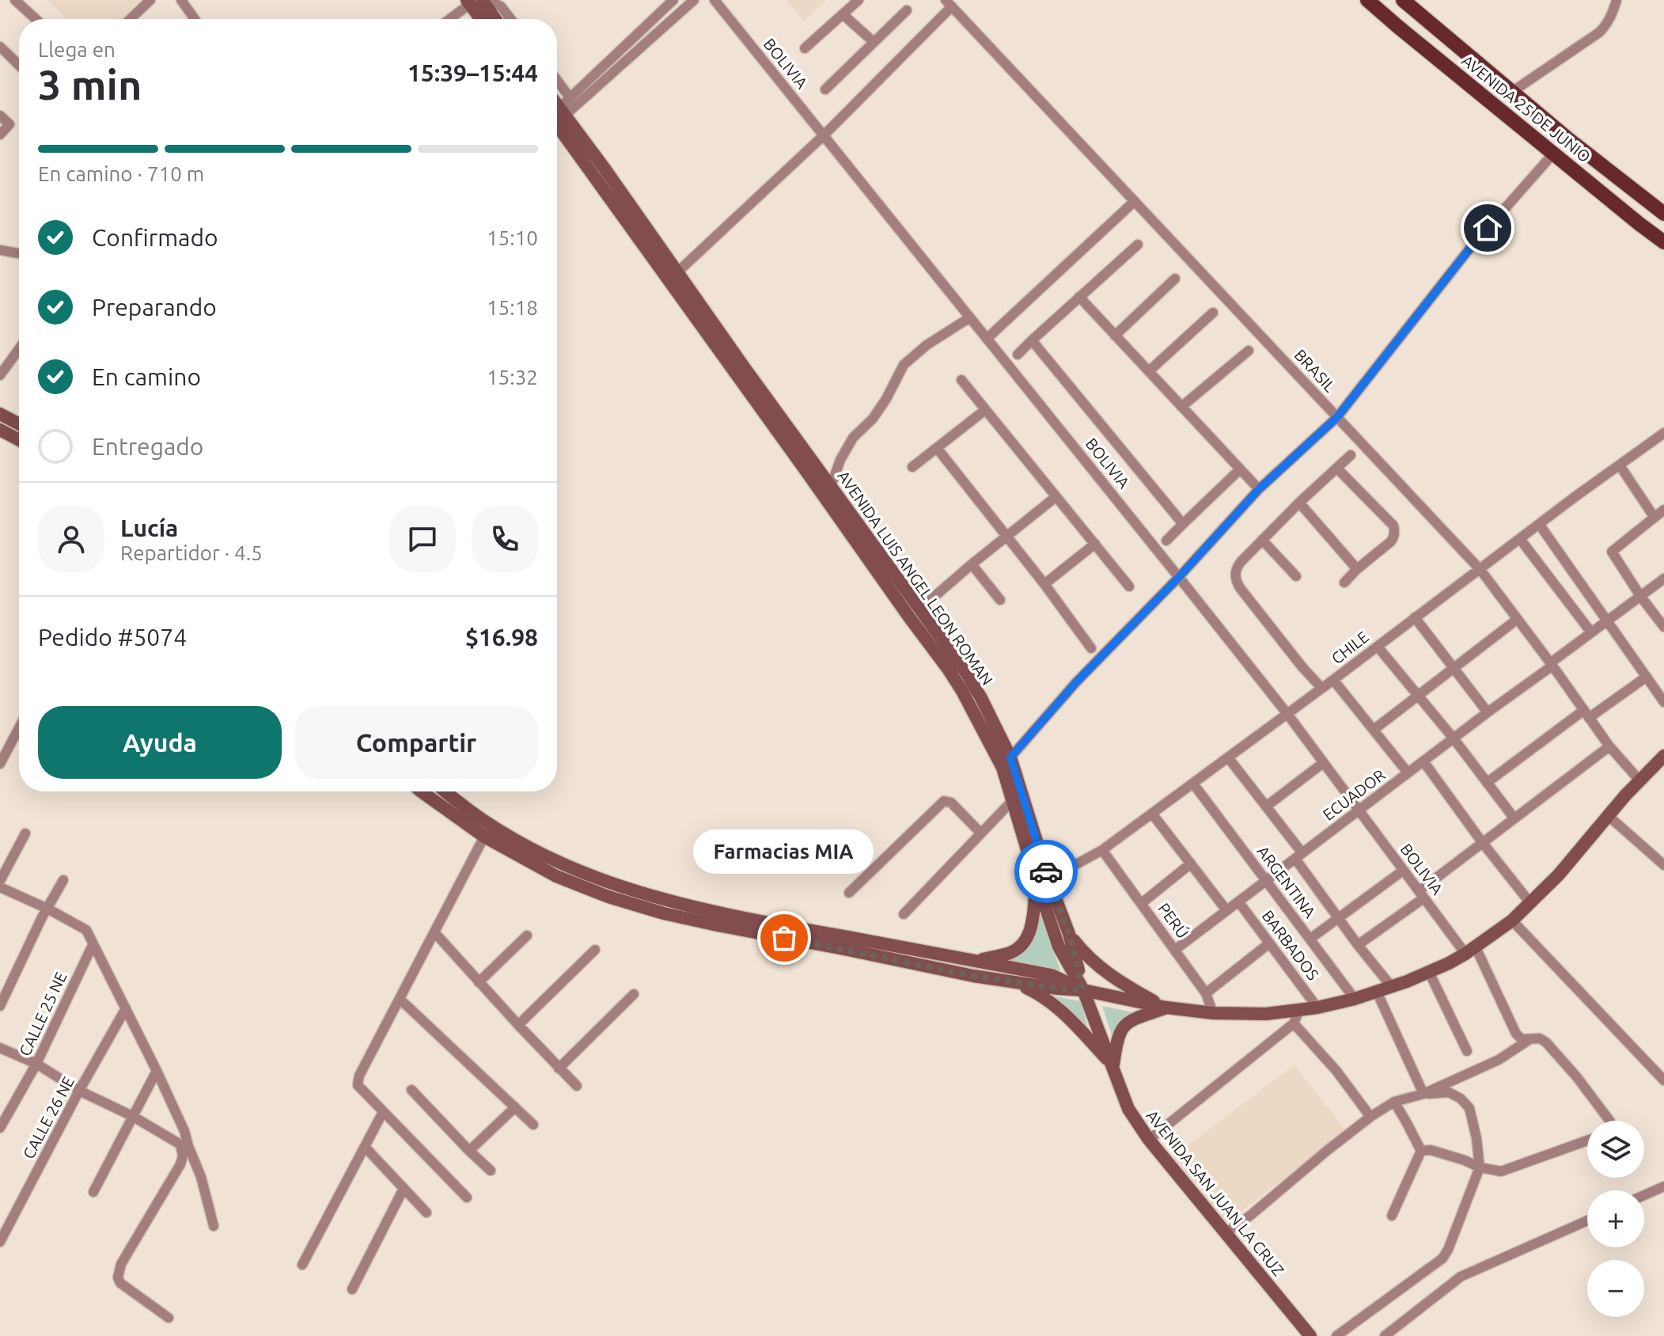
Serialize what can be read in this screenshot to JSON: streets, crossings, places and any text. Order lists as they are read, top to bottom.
{
  "streets": {
    "main road": ["AVENIDA 25 DE JUNIO", "AVENIDA LUIS ANGEL LEON ROMAN", "AVENIDA SAN JUAN LA CRUZ"],
    "street": [
      "BOLIVIA",
      "BRASIL",
      "CHILE",
      "ECUADOR",
      "ARGENTINA",
      "PERÚ",
      "BARBADOS",
      "CALLE 25 NE",
      "CALLE 26 NE"
    ]
  },
  "crossings": [
    ["BOLIVIA", "CHILE"],
    ["BOLIVIA", "ECUADOR"],
    ["BRASIL", "CHILE"],
    ["BRASIL", "ECUADOR"],
    ["AVENIDA LUIS ANGEL LEON ROMAN", "CHILE"],
    ["AVENIDA LUIS ANGEL LEON ROMAN", "AVENIDA SAN JUAN LA CRUZ"],
    ["CHILE", "ARGENTINA"],
    ["CHILE", "PERÚ"],
    ["ECUADOR", "ARGENTINA"],
    ["ECUADOR", "PERÚ"],
    ["ECUADOR", "BARBADOS"]
  ],
  "places": ["Farmacias MIA"],
  "page": {
    "heading": ["3 min", "Llega en", "15:39–15:44"],
    "panel": [
      "Lucía",
      "Repartidor · 4.5",
      "Pedido #5074",
      "$16.98"
    ],
    "bar": "En camino · 710 m",
    "list": [
      ["Confirmado", "15:10"],
      ["Preparando", "15:18"],
      ["En camino", "15:32"],
      "Entregado"
    ],
    "buttons": ["Ayuda", "Compartir"],
    "bubble": "Farmacias MIA",
    "map_buttons": ["+", "−"]
  }
}
